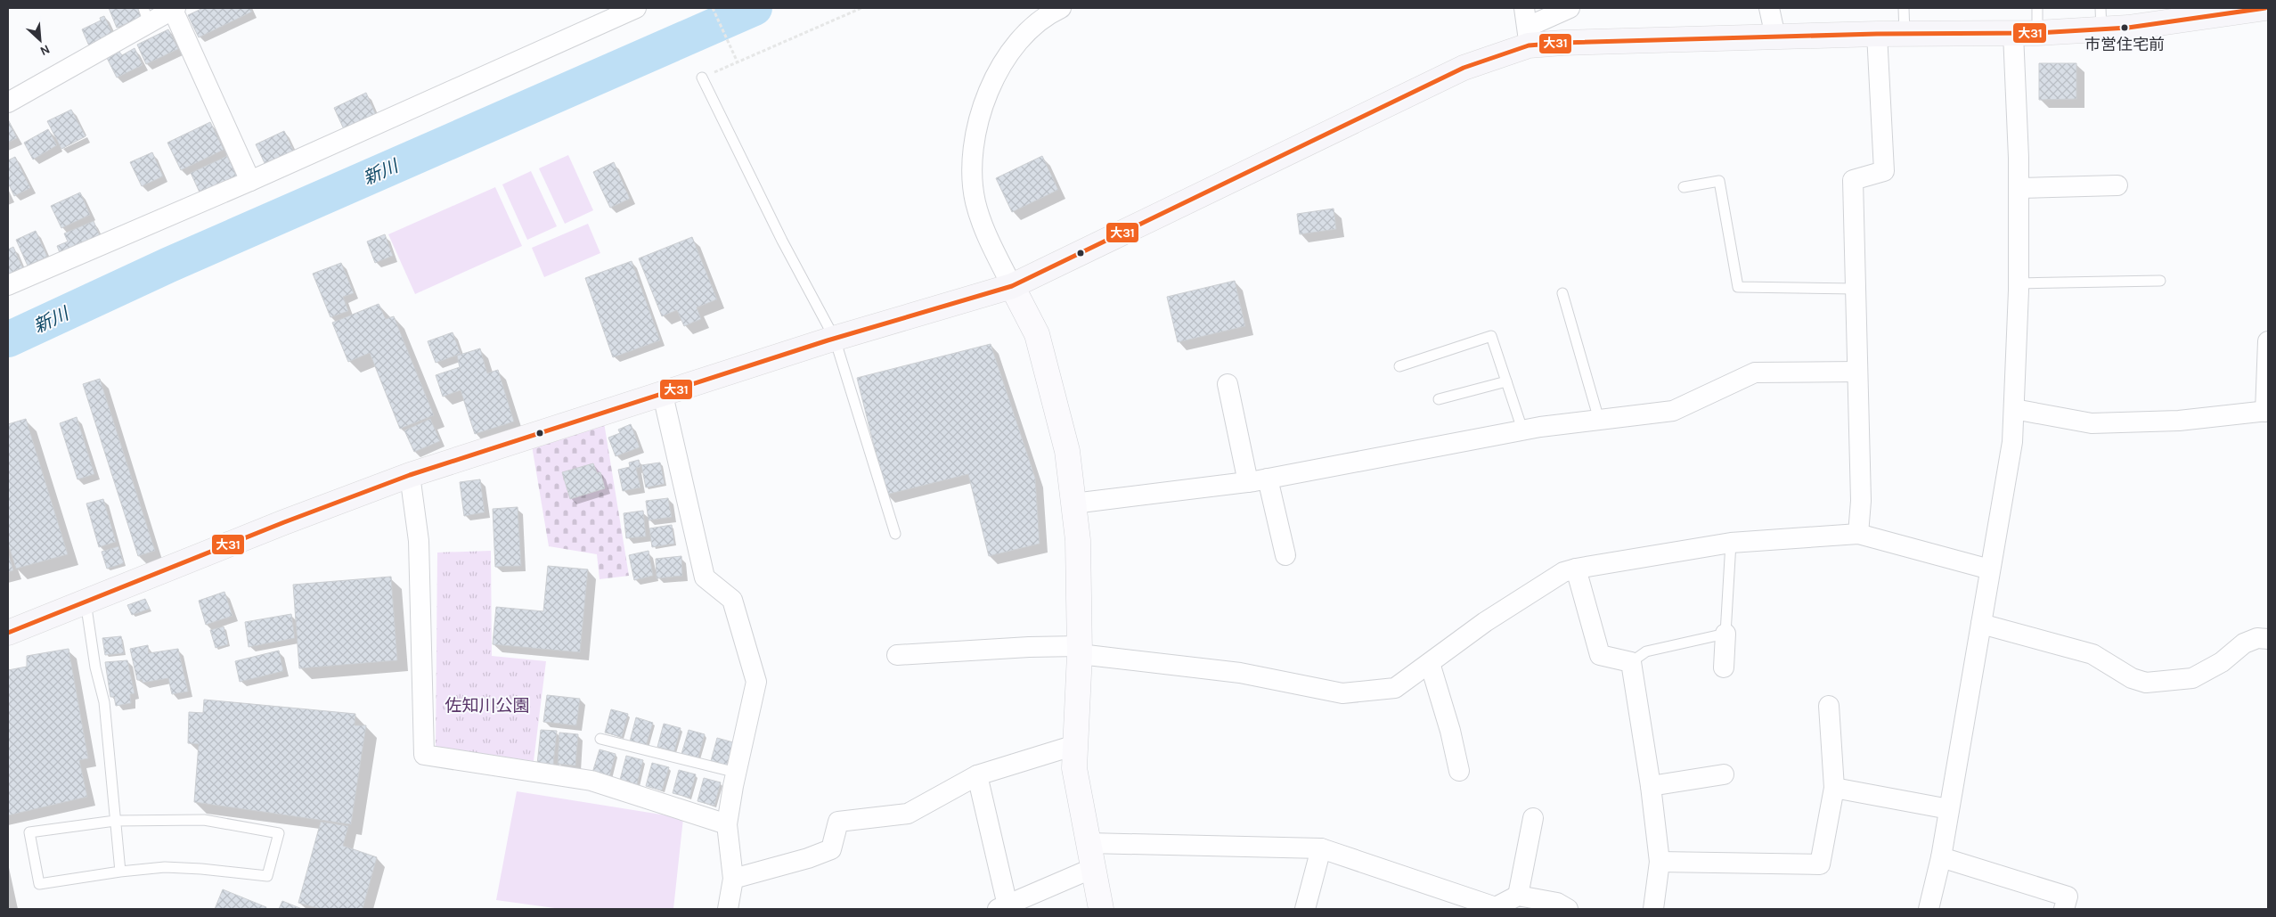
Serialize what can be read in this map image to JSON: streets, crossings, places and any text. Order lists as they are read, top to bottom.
{
  "water": ["新川"],
  "parks": ["佐知川公園"],
  "places": ["市営住宅前"],
  "lines": ["transit line 大31"],
  "north": "bottom right"
}
